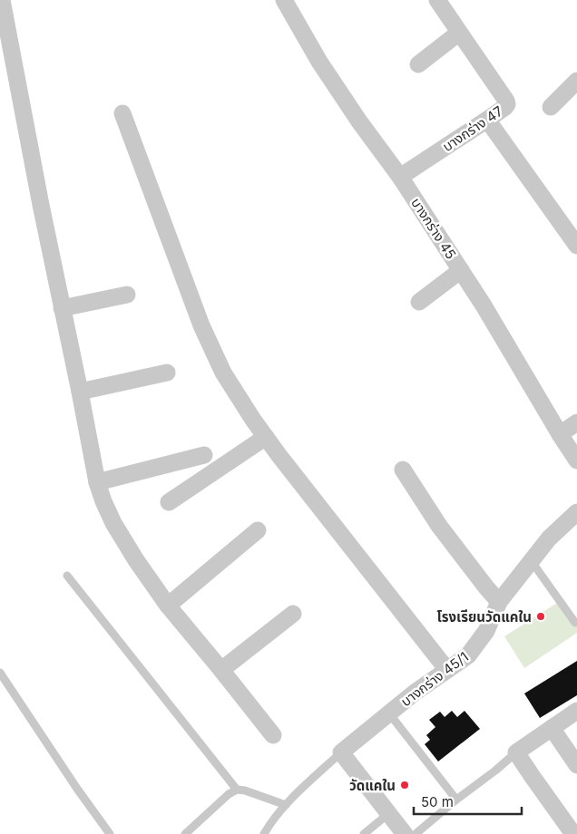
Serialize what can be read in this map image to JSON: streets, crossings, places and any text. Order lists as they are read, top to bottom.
{
  "streets": {
    "street": ["บางกร่าง 47", "บางกร่าง 45", "บางกร่าง 45/1"]
  },
  "crossings": [
    ["บางกร่าง 47", "บางกร่าง 45"]
  ],
  "places": ["โรงเรียนวัดแคใน", "วัดแคใน"],
  "scale_bar": "50 m"
}
